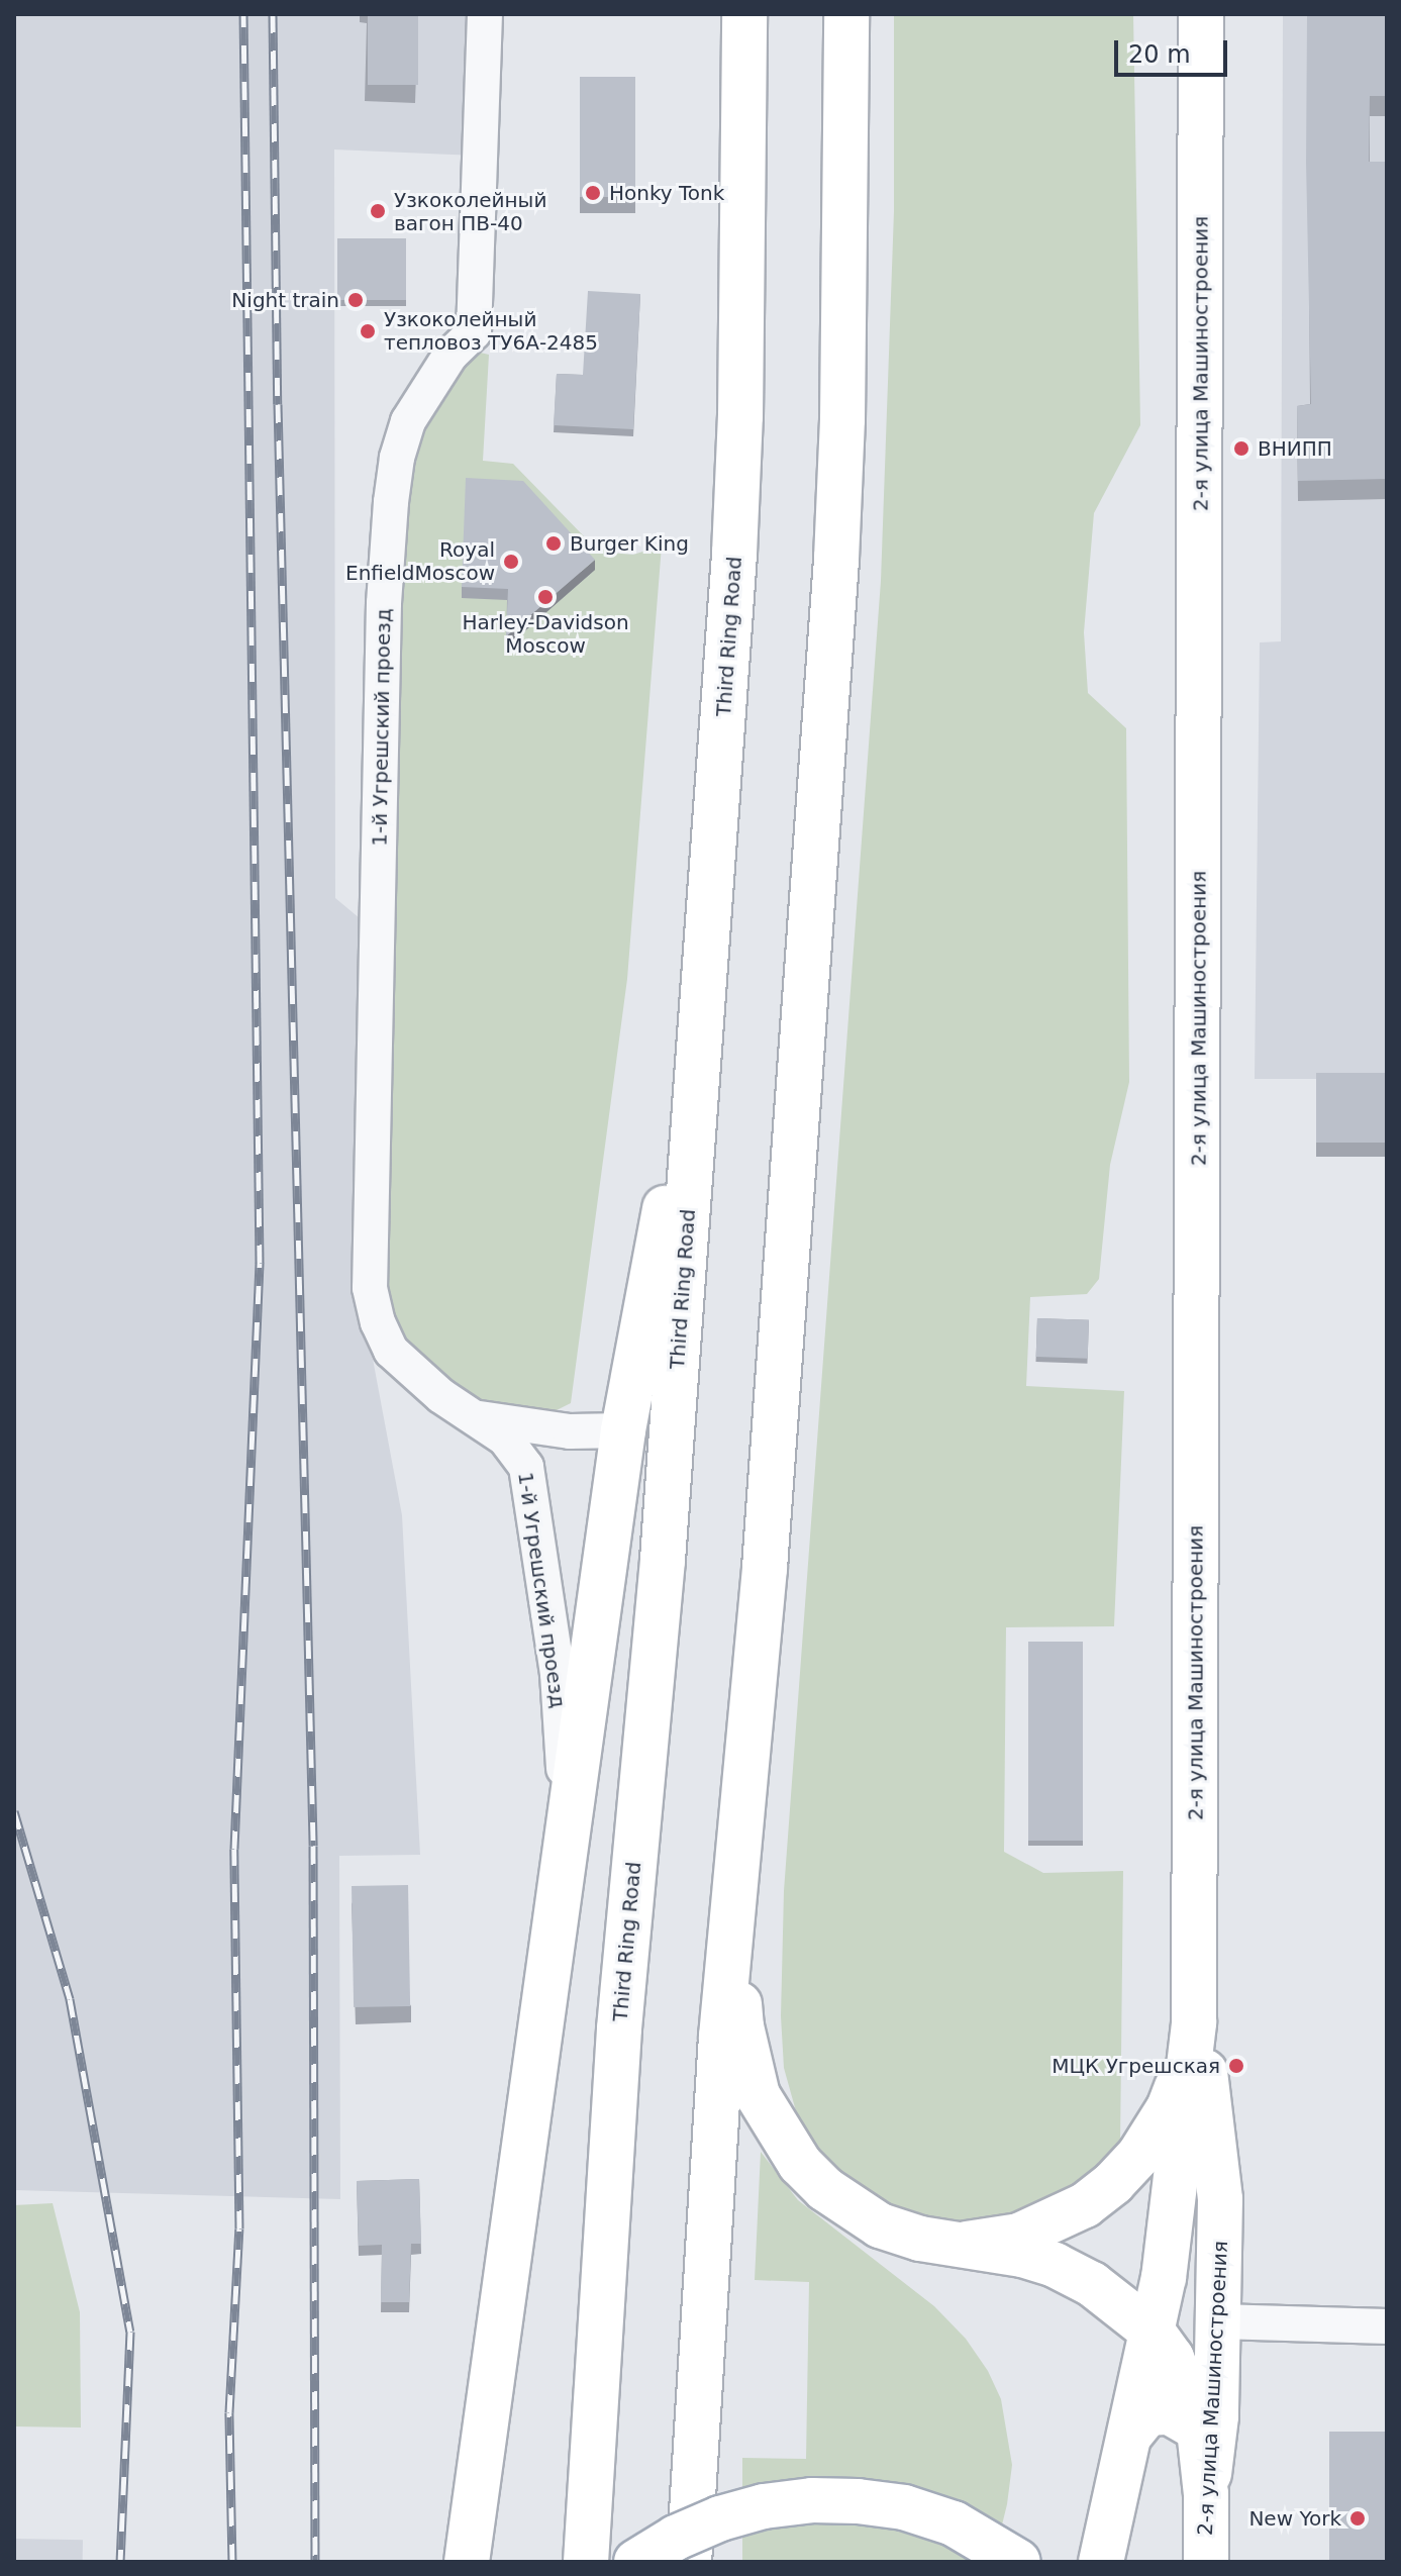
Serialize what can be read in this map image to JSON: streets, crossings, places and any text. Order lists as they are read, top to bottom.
{
  "streets": {
    "main road": ["2-я улица Машиностроения", "Third Ring Road"],
    "street": ["1-й Угрешский проезд"]
  },
  "places": [
    "Honky Tonk",
    "Узкоколейный вагон ПВ-40",
    "Night train",
    "Узкоколейный тепловоз ТУ6А-2485",
    "ВНИПП",
    "Burger King",
    "Royal EnfieldMoscow",
    "Harley-Davidson Moscow",
    "МЦК Угрешская",
    "New York"
  ],
  "scale_bar": "20 m"
}
